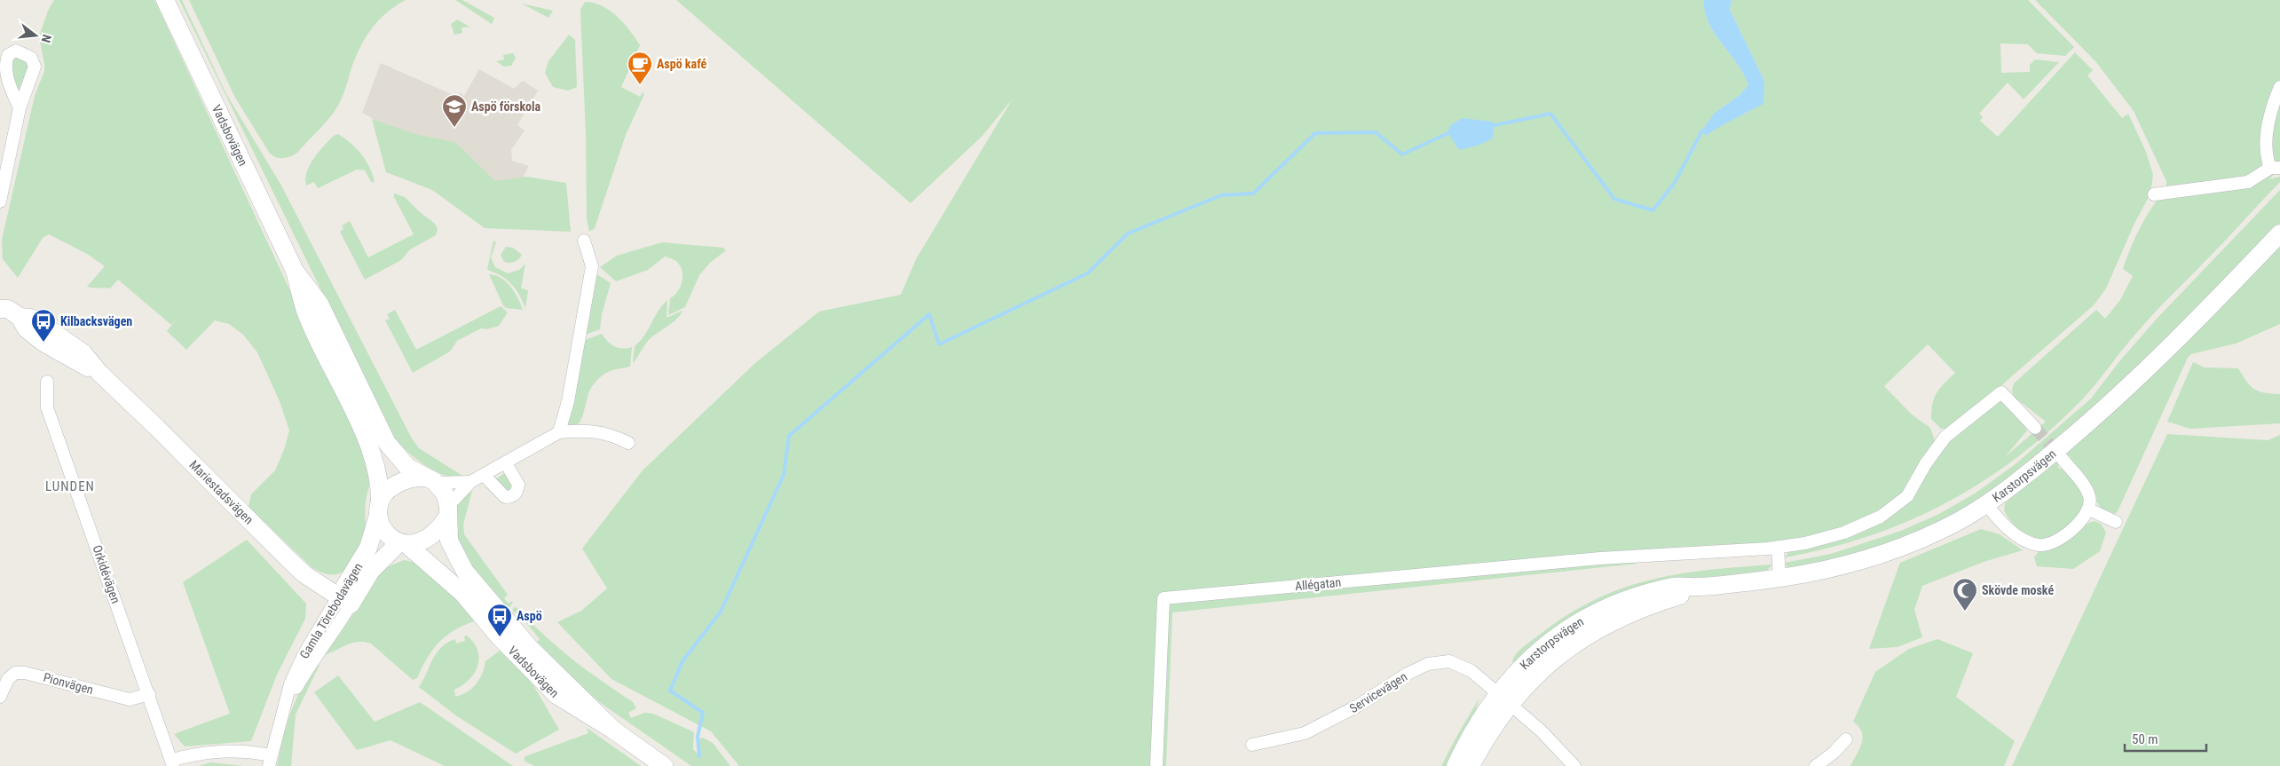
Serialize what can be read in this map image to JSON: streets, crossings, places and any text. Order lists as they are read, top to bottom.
{
  "streets": {
    "main road": [
      "Vadsbovägen",
      "Karstorpsvägen",
      "Mariestadsvägen",
      "Gamla Törebodavägen"
    ],
    "street": [
      "Orkidévägen",
      "Allégatan",
      "Pionvägen",
      "Servicevägen"
    ]
  },
  "crossings": [
    ["Vadsbovägen", "Gamla Törebodavägen"],
    ["Karstorpsvägen", "Servicevägen"],
    ["Mariestadsvägen", "Gamla Törebodavägen"],
    ["Orkidévägen", "Pionvägen"]
  ],
  "districts": ["LUNDEN"],
  "places": {
    "cafe": ["Aspö kafé"],
    "school or university": ["Aspö förskola"],
    "bus stop": ["Kilbacksvägen", "Aspö"],
    "mosque": ["Skövde moské"]
  },
  "scale_bar": "50 m",
  "north": "right"
}
